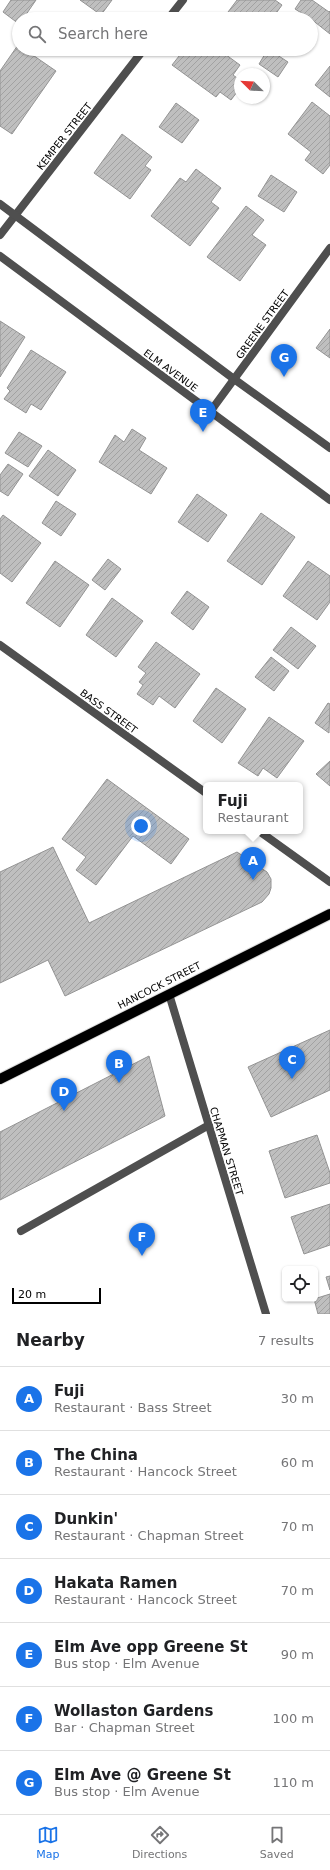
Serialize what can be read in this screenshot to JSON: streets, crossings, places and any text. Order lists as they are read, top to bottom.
{
  "streets": {
    "main road": ["HANCOCK STREET"],
    "street": [
      "KEMPER STREET",
      "GREENE STREET",
      "ELM AVENUE",
      "BASS STREET",
      "CHAPMAN STREET"
    ]
  },
  "crossings": [
    ["GREENE STREET", "ELM AVENUE"],
    ["HANCOCK STREET", "CHAPMAN STREET"]
  ],
  "scale_bar": "20 m",
  "north": "top left",
  "page": {
    "search": "Search here",
    "pins": [
      "G",
      "E",
      "A",
      "C",
      "B",
      "D",
      "F"
    ],
    "popup": ["Fuji", "Restaurant"],
    "scale": "20 m",
    "heading": ["Nearby", "7 results"],
    "list": [
      {
        "mark": "A",
        "name": "Fuji",
        "note": "Restaurant · Bass Street",
        "value": "30 m"
      },
      {
        "mark": "B",
        "name": "The China",
        "note": "Restaurant · Hancock Street",
        "value": "60 m"
      },
      {
        "mark": "C",
        "name": "Dunkin'",
        "note": "Restaurant · Chapman Street",
        "value": "70 m"
      },
      {
        "mark": "D",
        "name": "Hakata Ramen",
        "note": "Restaurant · Hancock Street",
        "value": "70 m"
      },
      {
        "mark": "E",
        "name": "Elm Ave opp Greene St",
        "note": "Bus stop · Elm Avenue",
        "value": "90 m"
      },
      {
        "mark": "F",
        "name": "Wollaston Gardens",
        "note": "Bar · Chapman Street",
        "value": "100 m"
      },
      {
        "mark": "G",
        "name": "Elm Ave @ Greene St",
        "note": "Bus stop · Elm Avenue",
        "value": "110 m"
      }
    ],
    "nav": ["Map", "Directions", "Saved"]
  }
}
